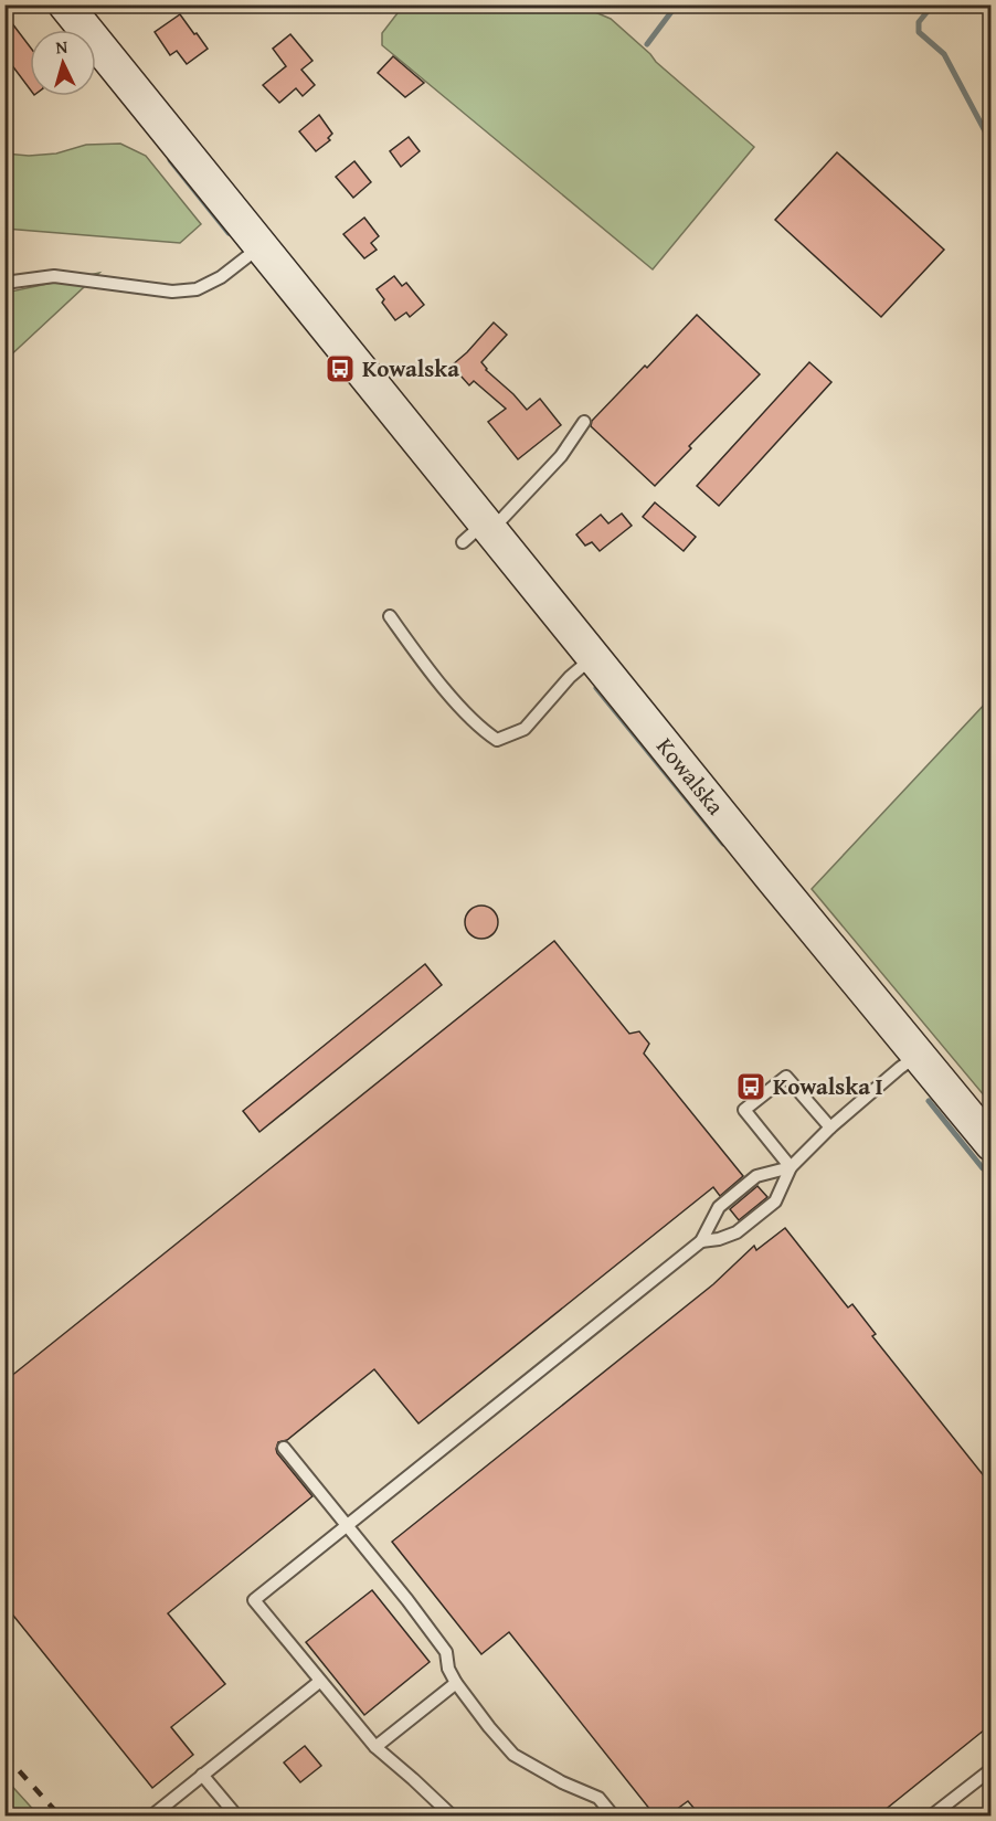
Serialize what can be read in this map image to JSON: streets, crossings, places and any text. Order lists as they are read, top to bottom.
{
  "streets": {
    "street": ["Kowalska"]
  },
  "places": {
    "bus stop": ["Kowalska", "Kowalska I"]
  },
  "north": "top"
}
